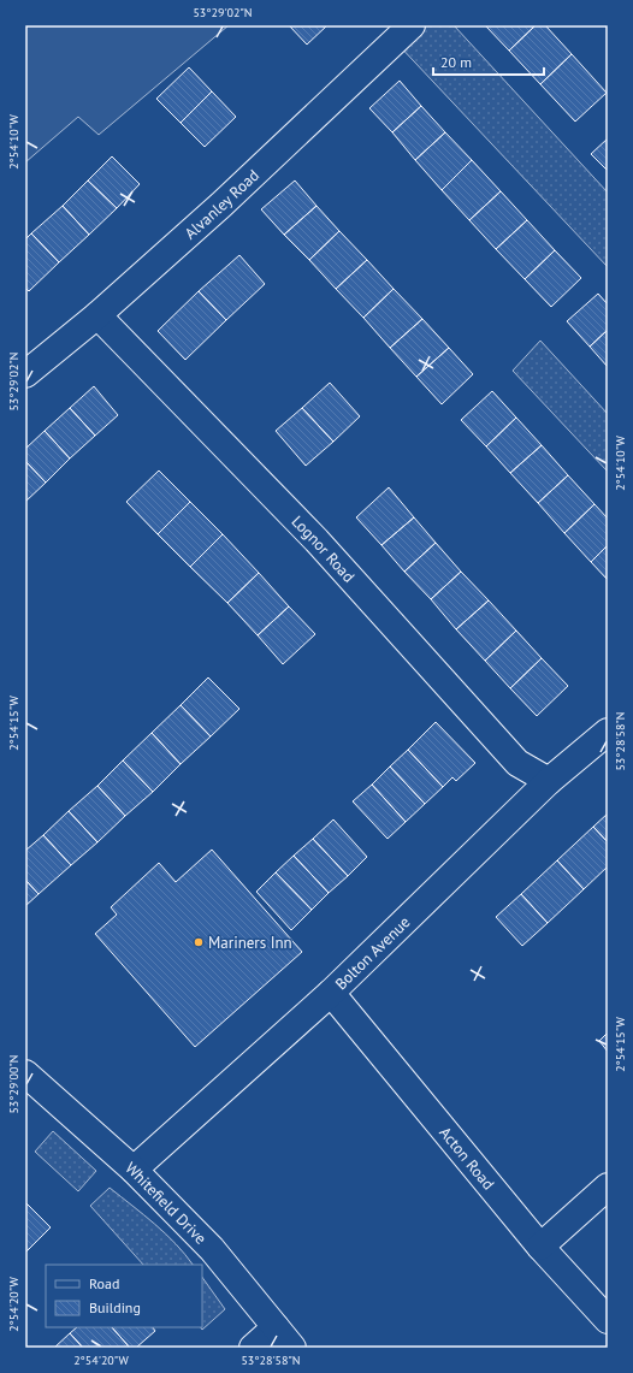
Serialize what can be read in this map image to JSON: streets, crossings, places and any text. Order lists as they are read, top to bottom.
{
  "streets": {
    "street": [
      "Alvanley Road",
      "Lognor Road",
      "Bolton Avenue",
      "Acton Road",
      "Whitefield Drive"
    ]
  },
  "crossings": [
    ["Alvanley Road", "Lognor Road"],
    ["Lognor Road", "Bolton Avenue"],
    ["Bolton Avenue", "Acton Road"],
    ["Bolton Avenue", "Whitefield Drive"]
  ],
  "places": ["Mariners Inn"],
  "legend": ["Road", "Building"],
  "scale_bar": "20 m",
  "coordinates": [
    "53°29'02\"N",
    "2°54'10\"W",
    "2°54'15\"W",
    "53°28'58\"N",
    "53°29'00\"N",
    "2°54'20\"W"
  ]
}
